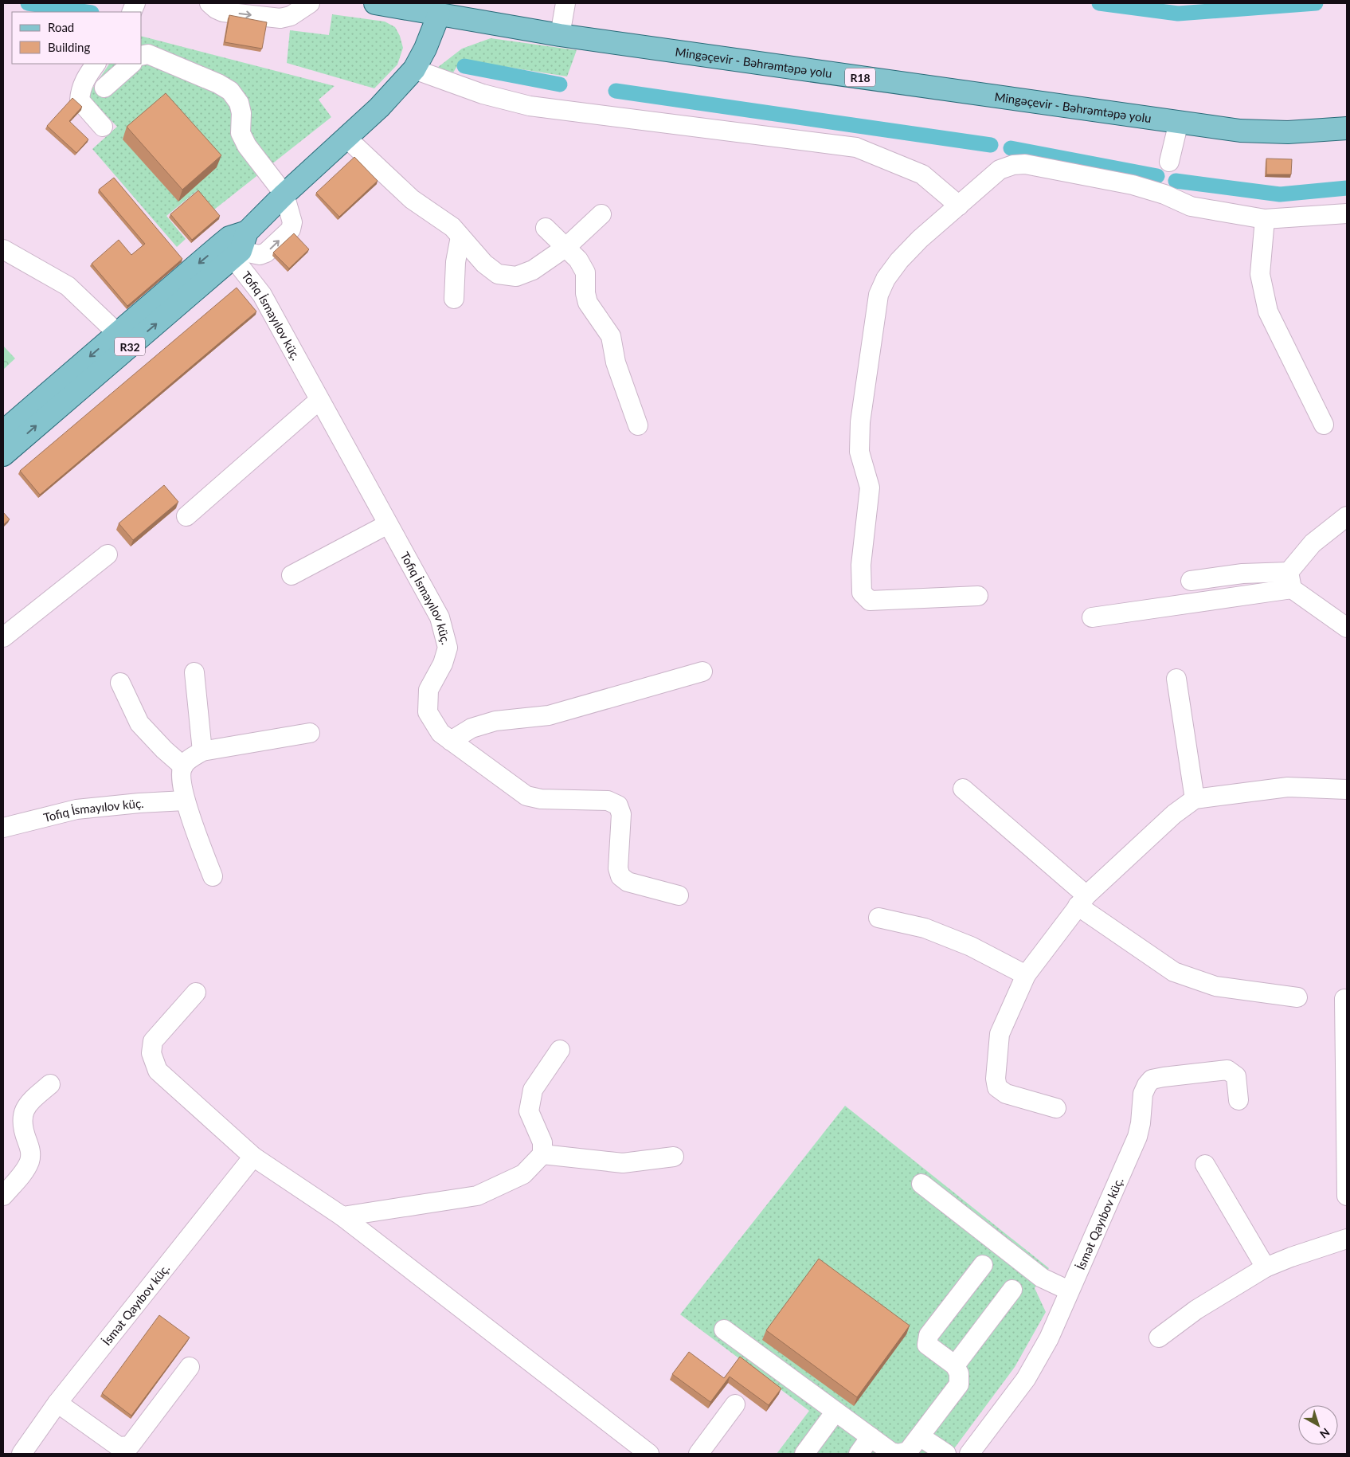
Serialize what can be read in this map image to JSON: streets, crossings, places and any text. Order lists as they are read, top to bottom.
{
  "streets": {
    "main road": ["Mingəçevir - Bəhrəmtəpə yolu", "R18", "R32"],
    "street": ["Tofiq İsmayılov küç.", "İsmət Qayıbov küç."]
  },
  "crossings": [
    ["Mingəçevir - Bəhrəmtəpə yolu", "R32"],
    ["Tofiq İsmayılov küç.", "R32"]
  ],
  "legend": ["Road", "Building"],
  "north": "bottom right"
}
